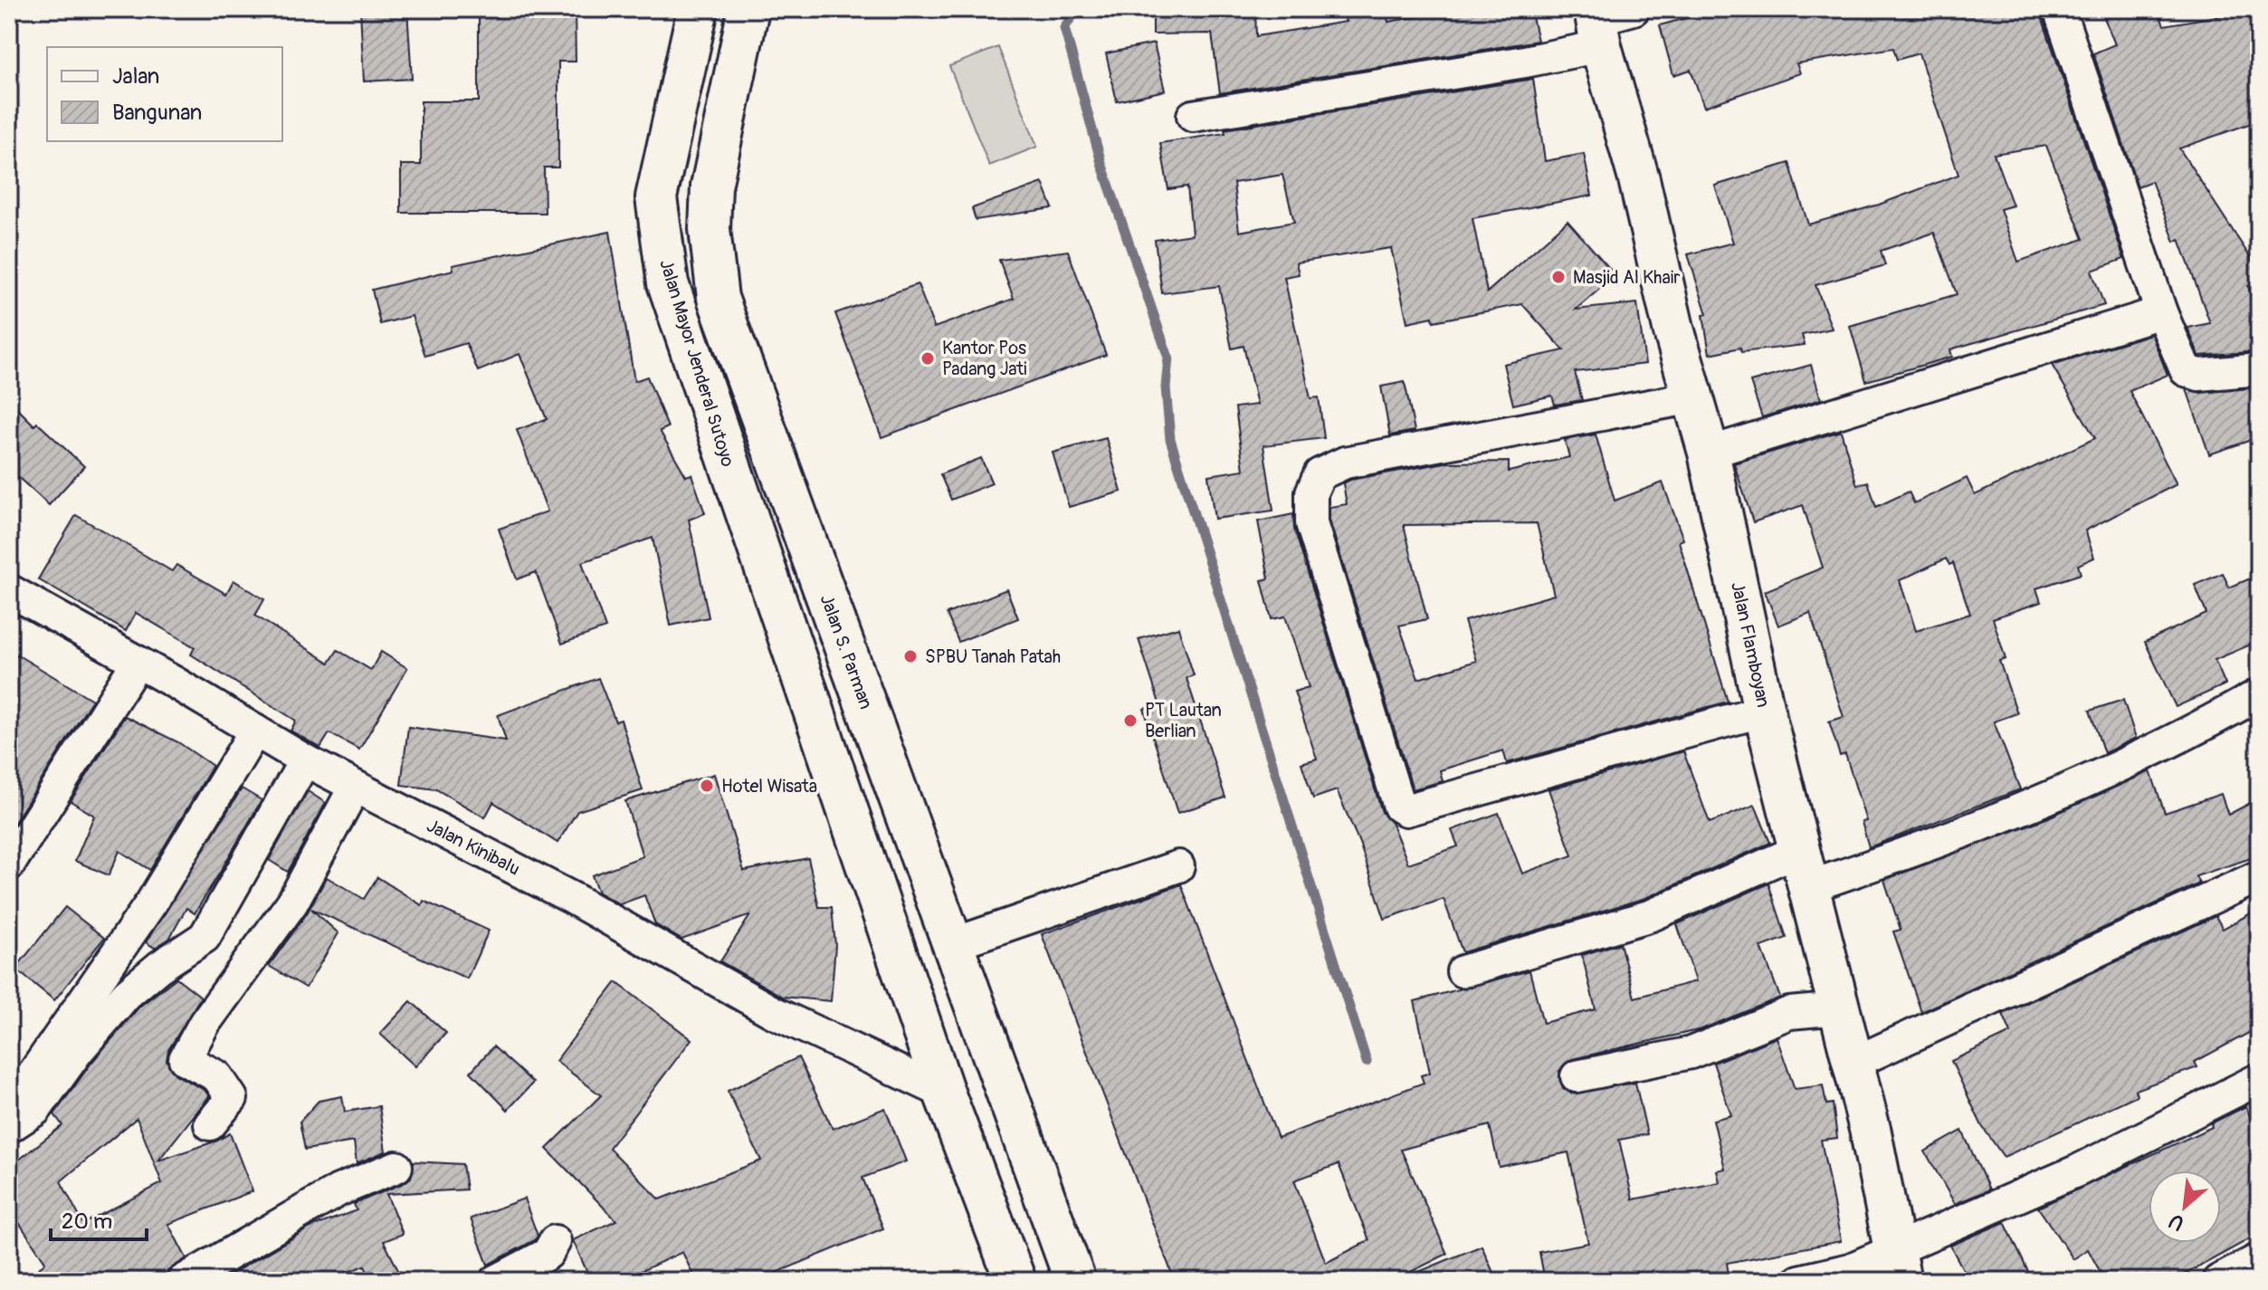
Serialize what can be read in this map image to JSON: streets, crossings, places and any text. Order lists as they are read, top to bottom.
{
  "streets": {
    "main road": ["Jalan Mayor Jenderal Sutoyo", "Jalan Flamboyan", "Jalan S. Parman"],
    "street": ["Jalan Kinibalu"]
  },
  "crossings": [
    ["Jalan Mayor Jenderal Sutoyo", "Jalan Kinibalu"]
  ],
  "places": [
    "Masjid Al Khair",
    "Kantor Pos Padang Jati",
    "SPBU Tanah Patah",
    "PT Lautan Berlian",
    "Hotel Wisata"
  ],
  "legend": ["Jalan", "Bangunan"],
  "scale_bar": "20 m",
  "north": "bottom left"
}
